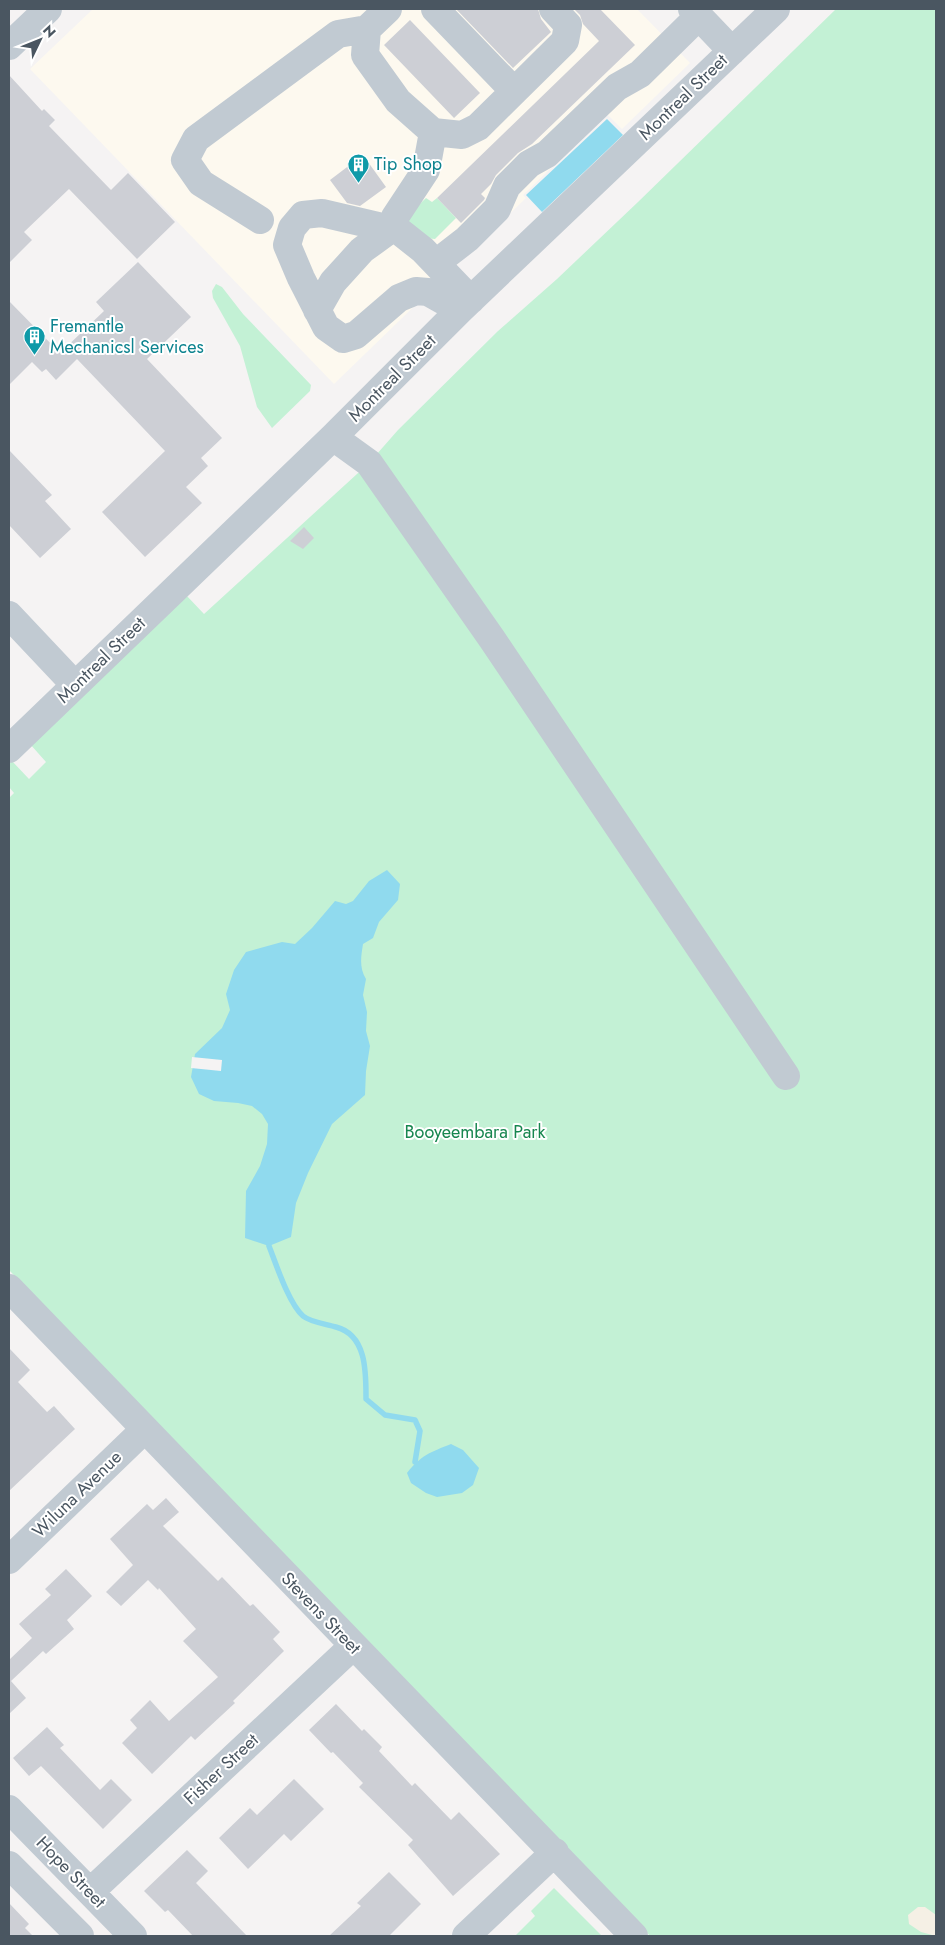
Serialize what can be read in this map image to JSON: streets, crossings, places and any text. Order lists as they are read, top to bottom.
{
  "streets": {
    "street": [
      "Montreal Street",
      "Wiluna Avenue",
      "Stevens Street",
      "Fisher Street",
      "Hope Street"
    ]
  },
  "crossings": [
    ["Wiluna Avenue", "Stevens Street"],
    ["Stevens Street", "Fisher Street"],
    ["Fisher Street", "Hope Street"]
  ],
  "parks": ["Booyeembara Park"],
  "places": {
    "building": ["Tip Shop", "Fremantle Mechanicsl Services"]
  },
  "north": "top right"
}
